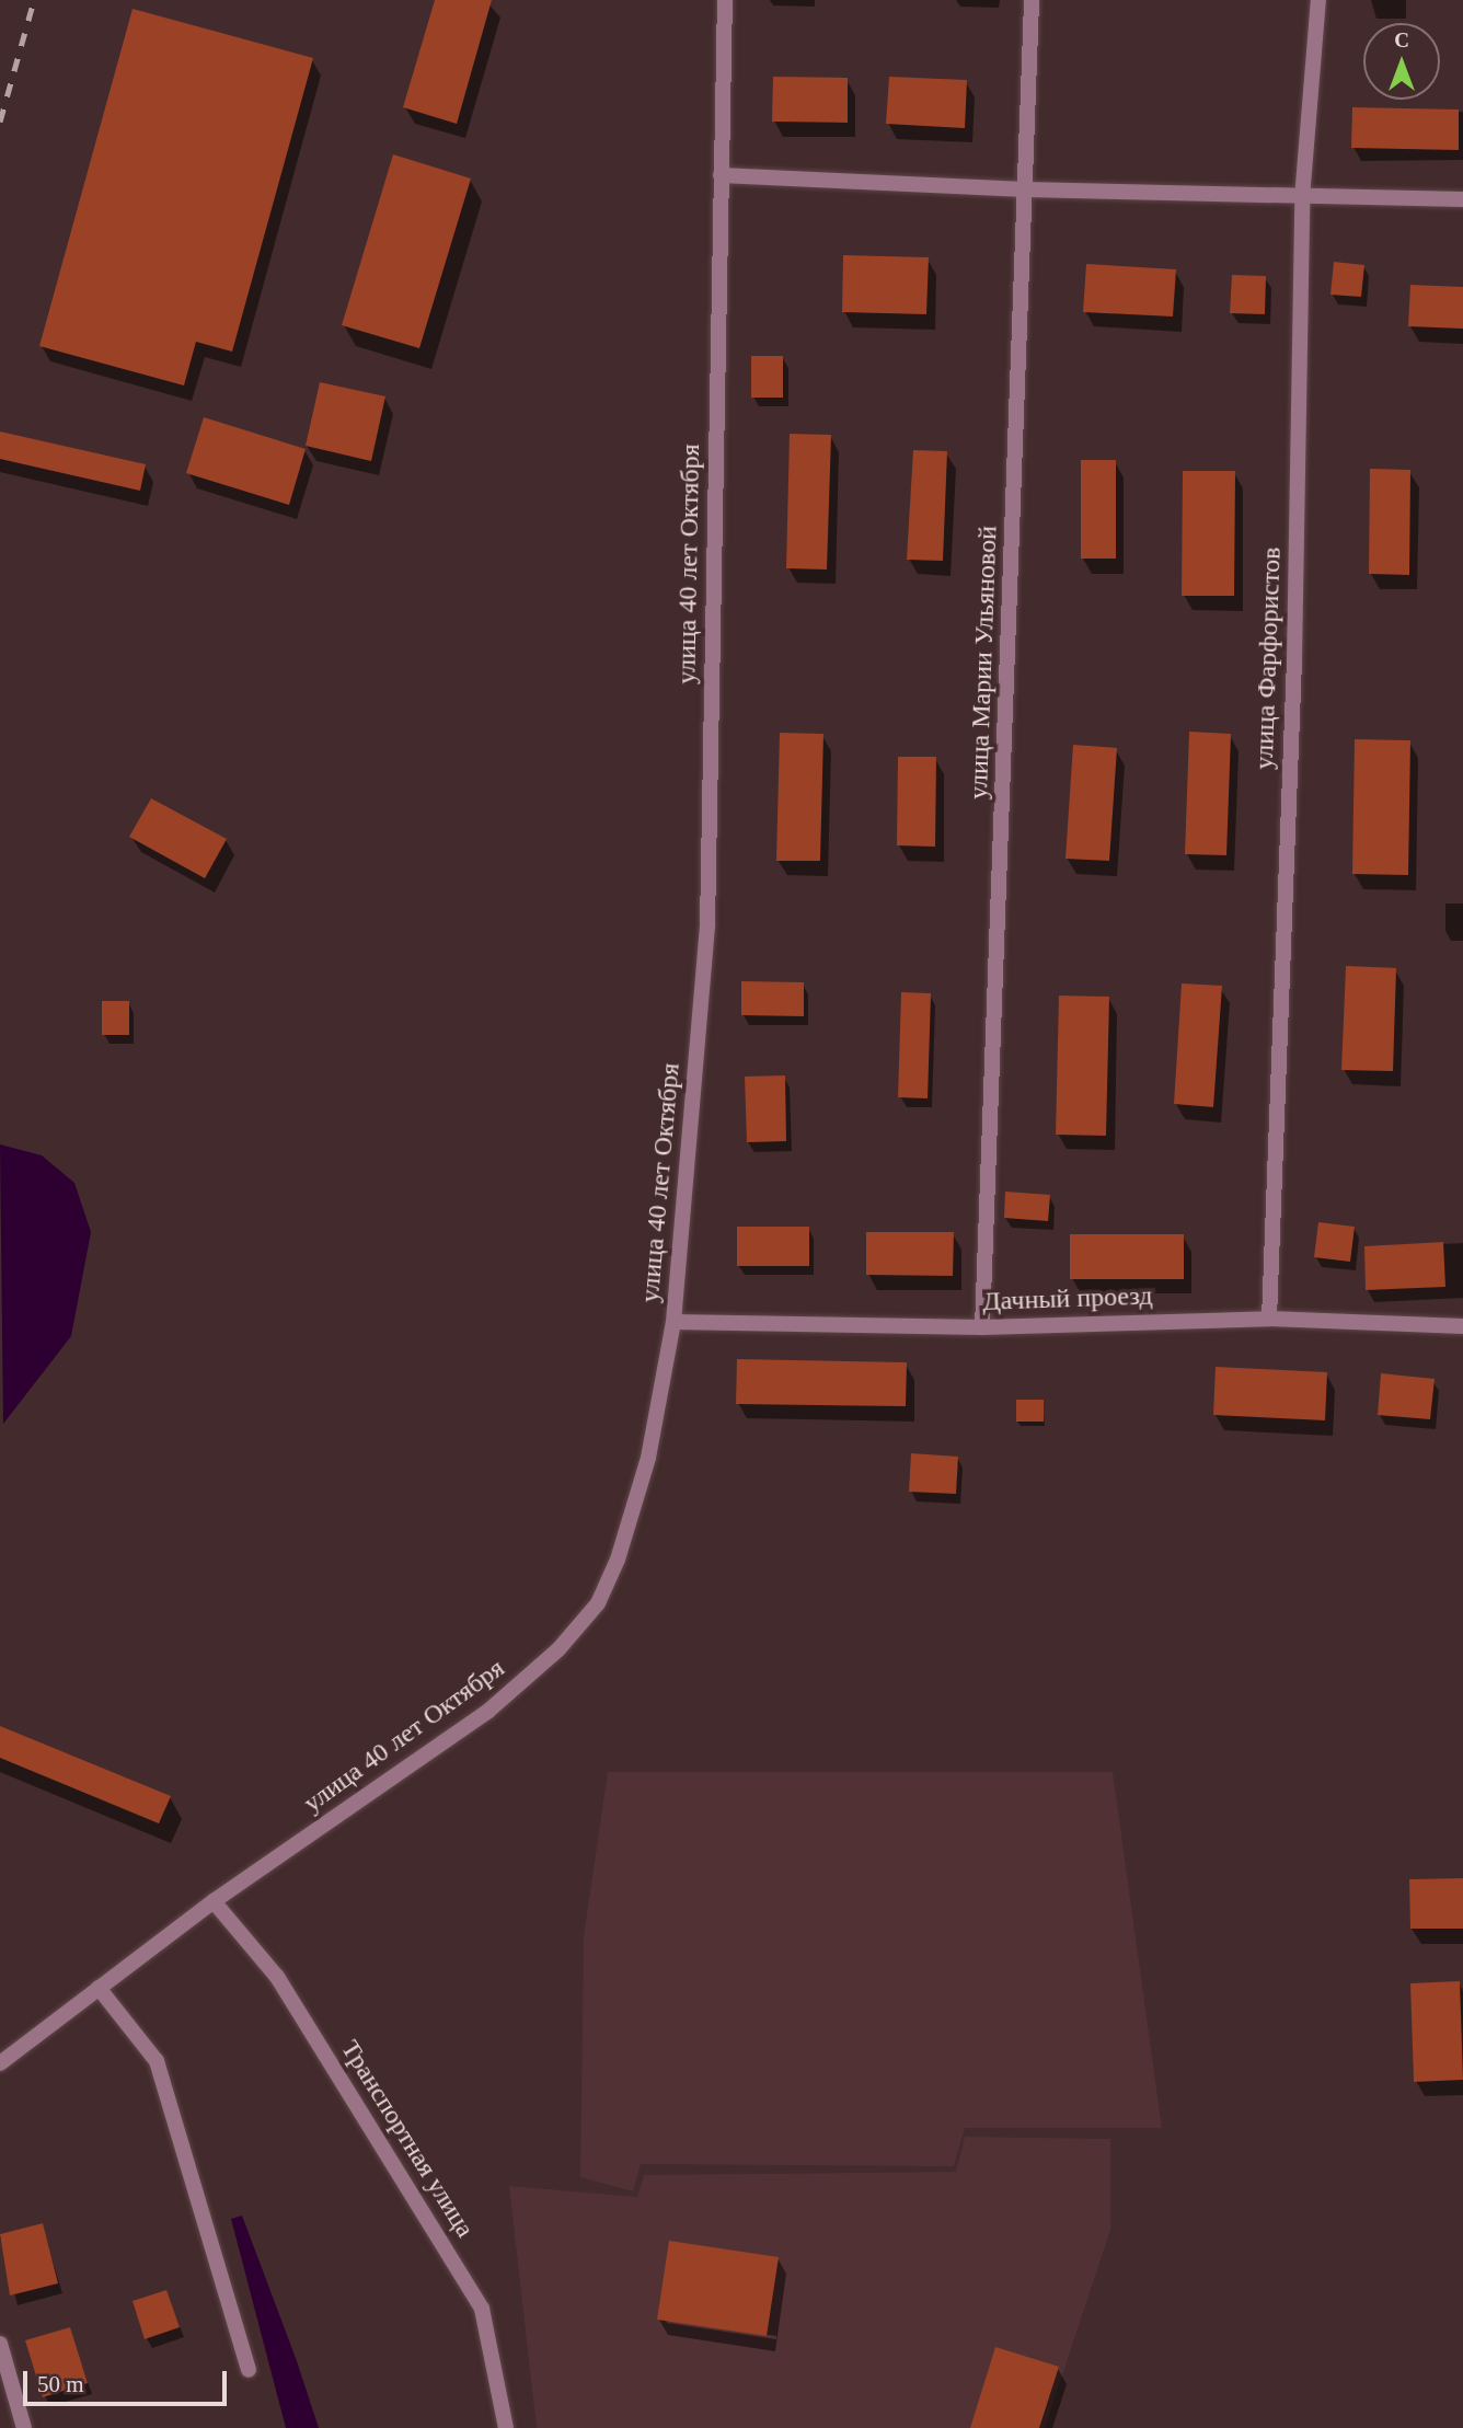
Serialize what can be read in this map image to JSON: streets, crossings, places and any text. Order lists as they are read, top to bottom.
{
  "streets": {
    "street": [
      "улица 40 лет Октября",
      "улица Фарфористов",
      "улица Марии Ульяновой",
      "Дачный проезд",
      "Транспортная улица"
    ]
  },
  "crossings": [
    ["улица 40 лет Октября", "Дачный проезд"],
    ["улица 40 лет Октября", "Транспортная улица"],
    ["улица Фарфористов", "Дачный проезд"],
    ["улица Марии Ульяновой", "Дачный проезд"]
  ],
  "scale_bar": "50 m",
  "north": "top"
}
